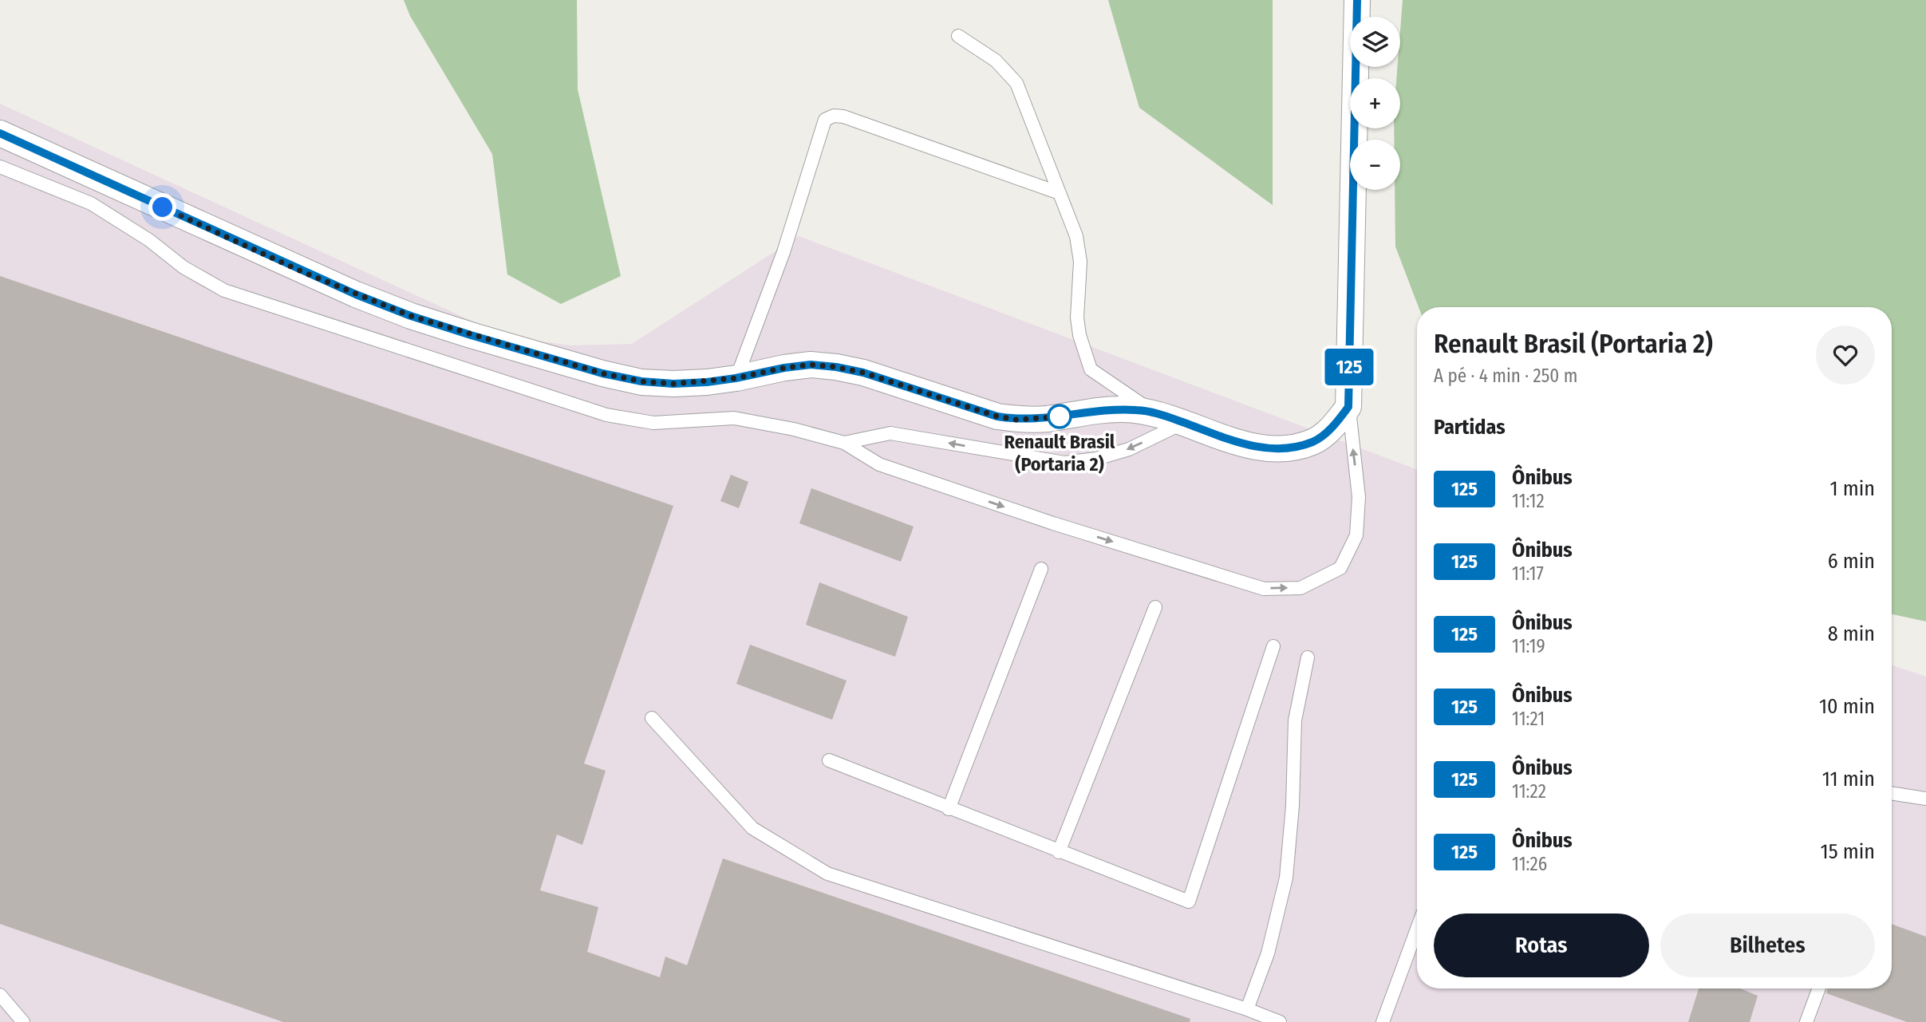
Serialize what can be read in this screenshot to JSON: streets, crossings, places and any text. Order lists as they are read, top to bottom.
{
  "places": ["Renault Brasil (Portaria 2)"],
  "lines": ["bus line 125"],
  "page": {
    "on_map": "125",
    "map_buttons": ["+", "−"],
    "heading": [
      ["Renault Brasil (Portaria 2)", "A pé · 4 min · 250 m"],
      "Partidas"
    ],
    "list": [
      {
        "mark": "125",
        "name": "Ônibus",
        "note": "11:12",
        "value": "1 min"
      },
      {
        "mark": "125",
        "name": "Ônibus",
        "note": "11:17",
        "value": "6 min"
      },
      {
        "mark": "125",
        "name": "Ônibus",
        "note": "11:19",
        "value": "8 min"
      },
      {
        "mark": "125",
        "name": "Ônibus",
        "note": "11:21",
        "value": "10 min"
      },
      {
        "mark": "125",
        "name": "Ônibus",
        "note": "11:22",
        "value": "11 min"
      },
      {
        "mark": "125",
        "name": "Ônibus",
        "note": "11:26",
        "value": "15 min"
      }
    ],
    "buttons": ["Rotas", "Bilhetes"]
  }
}
